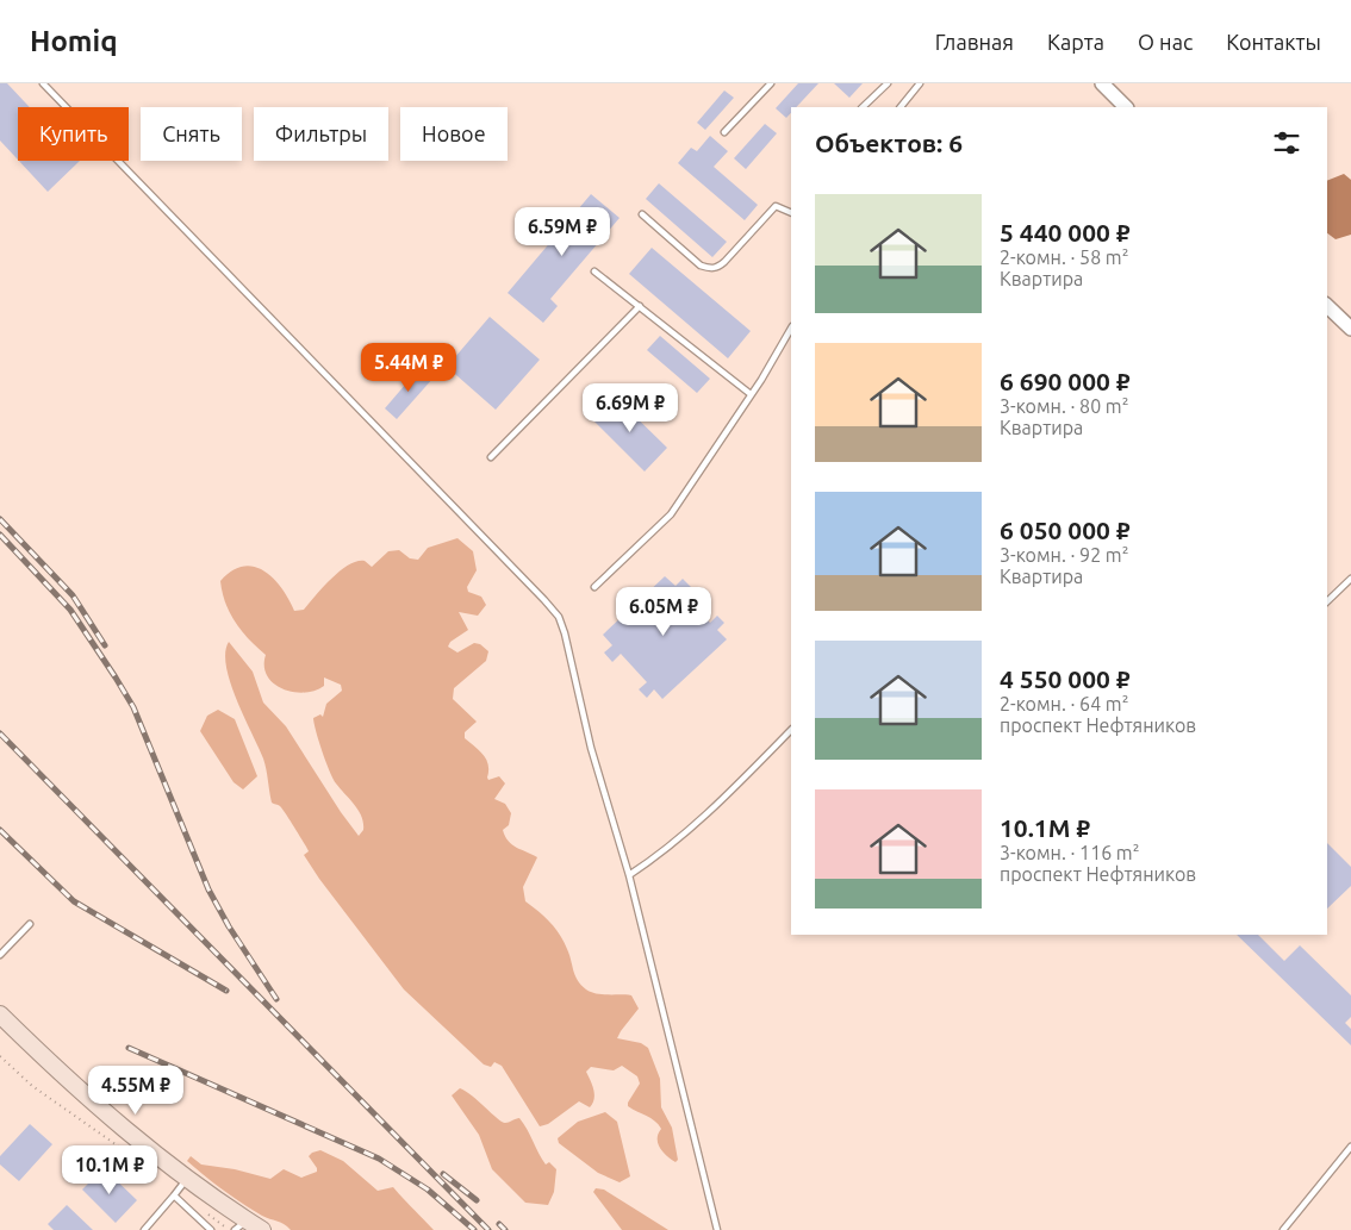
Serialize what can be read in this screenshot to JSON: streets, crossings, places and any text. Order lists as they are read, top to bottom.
{
  "page": {
    "header": "Homiq",
    "nav": [
      "Главная",
      "Карта",
      "О нас",
      "Контакты"
    ],
    "chip": [
      "Купить",
      "Снять",
      "Фильтры",
      "Новое"
    ],
    "heading": "Объектов: 6",
    "list": [
      {
        "name": "5 440 000 ₽",
        "note": "2-комн. · 58 m² · Квартира"
      },
      {
        "name": "6 690 000 ₽",
        "note": "3-комн. · 80 m² · Квартира"
      },
      {
        "name": "6 050 000 ₽",
        "note": "3-комн. · 92 m² · Квартира"
      },
      {
        "name": "4 550 000 ₽",
        "note": "2-комн. · 64 m² · проспект Нефтяников"
      },
      {
        "name": "10.1M ₽",
        "note": "3-комн. · 116 m² · проспект Нефтяников"
      }
    ],
    "price": [
      "6.59M ₽",
      "5.44M ₽",
      "6.69M ₽",
      "6.05M ₽",
      "4.55M ₽",
      "10.1M ₽"
    ]
  }
}
